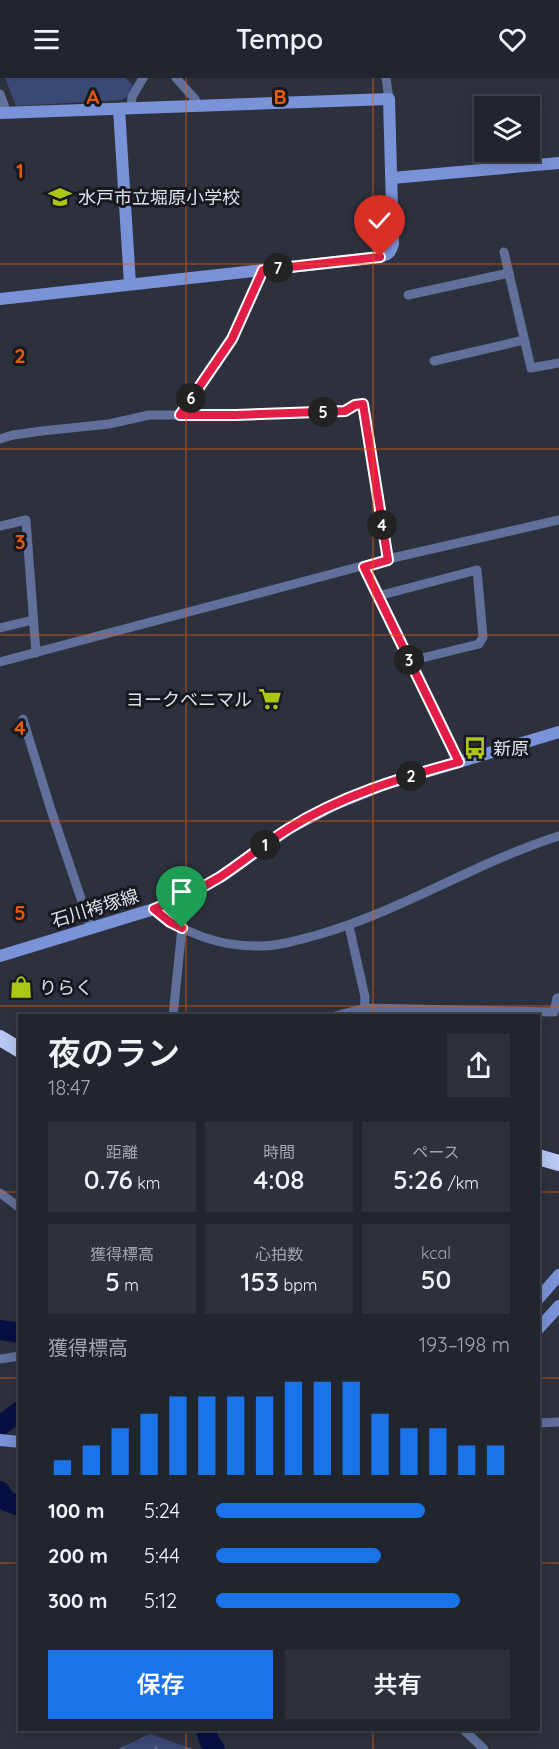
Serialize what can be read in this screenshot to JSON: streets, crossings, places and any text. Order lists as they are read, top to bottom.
{
  "streets": {
    "street": ["石川袴塚線"]
  },
  "places": {
    "school or university": ["水戸市立堀原小学校"],
    "supermarket": ["ヨークベニマル"],
    "bus stop": ["新原"],
    "shop": ["りらく"]
  },
  "page": {
    "header": "Tempo",
    "pins": [
      "7",
      "6",
      "5",
      "4",
      "3",
      "2",
      "1"
    ],
    "heading": ["夜のラン", "18:47"],
    "stats": [
      ["距離", "0.76 km"],
      ["時間", "4:08"],
      ["ペース", "5:26 /km"],
      ["獲得標高", "5 m"],
      ["心拍数", "153 bpm"],
      ["kcal", "50"]
    ],
    "chart": ["獲得標高", "193–198 m"],
    "list": [
      {
        "name": "100 m",
        "note": "5:24"
      },
      {
        "name": "200 m",
        "note": "5:44"
      },
      {
        "name": "300 m",
        "note": "5:12"
      }
    ],
    "buttons": ["保存", "共有"]
  },
  "grid": {
    "columns": ["A", "B"],
    "rows": [
      "1",
      "2",
      "3",
      "4",
      "5"
    ]
  }
}
